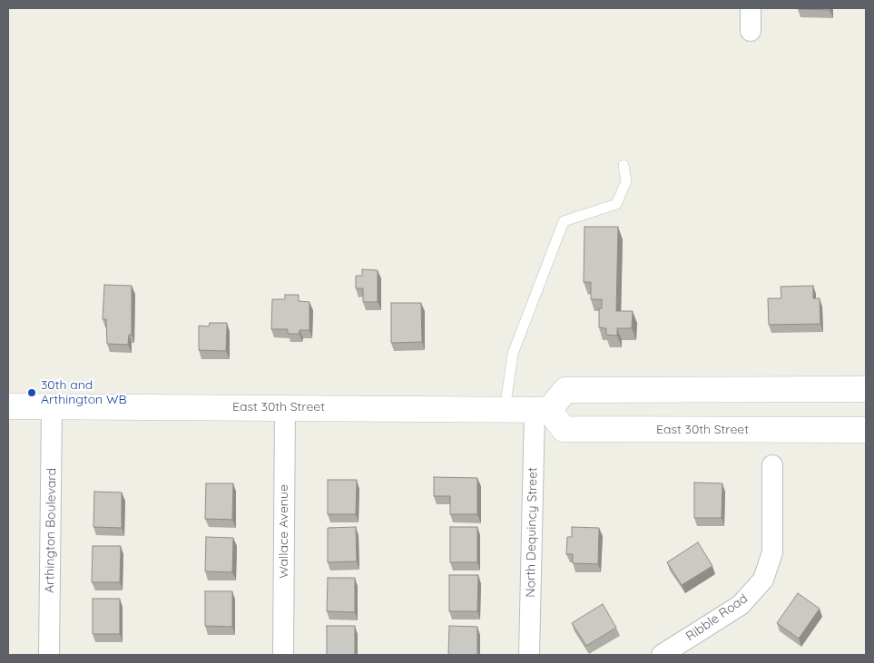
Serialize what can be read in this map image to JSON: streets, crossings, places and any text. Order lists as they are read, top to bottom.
{
  "streets": {
    "main road": ["East 30th Street"],
    "street": [
      "Arthington Boulevard",
      "Wallace Avenue",
      "North Dequincy Street",
      "Ribble Road"
    ]
  },
  "crossings": [
    ["East 30th Street", "Arthington Boulevard"],
    ["East 30th Street", "Wallace Avenue"],
    ["East 30th Street", "North Dequincy Street"]
  ],
  "places": ["30th and Arthington WB"]
}
